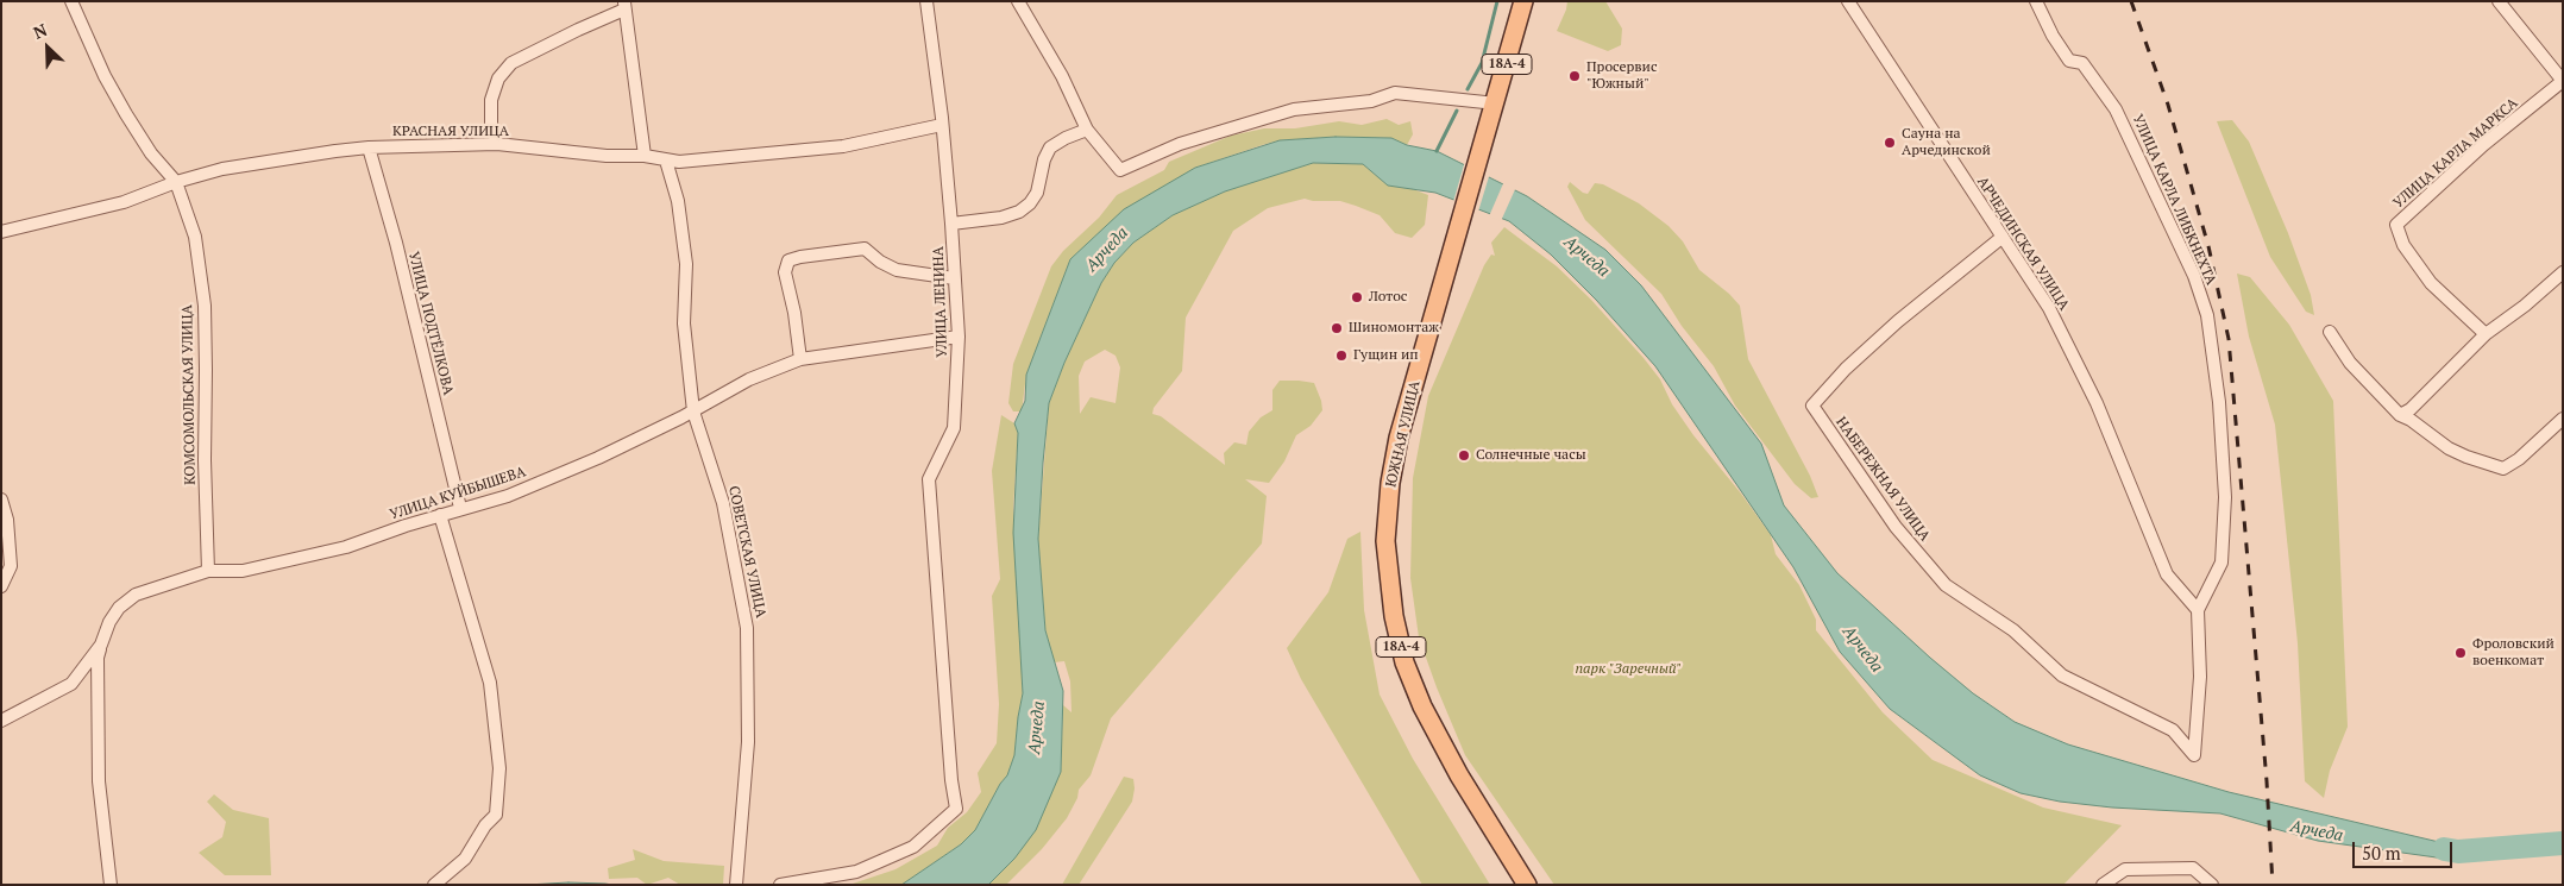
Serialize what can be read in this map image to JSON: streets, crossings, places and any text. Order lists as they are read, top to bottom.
{
  "streets": {
    "main road": ["18А-4", "ЮЖНАЯ УЛИЦА"],
    "street": [
      "КРАСНАЯ УЛИЦА",
      "УЛИЦА КАРЛА МАРКСА",
      "УЛИЦА КАРЛА ЛИБКНЕХТА",
      "АРЧЕДИНСКАЯ УЛИЦА",
      "УЛИЦА ЛЕНИНА",
      "УЛИЦА ПОДТЁЛКОВА",
      "КОМСОМОЛЬСКАЯ УЛИЦА",
      "НАБЕРЕЖНАЯ УЛИЦА",
      "УЛИЦА КУЙБЫШЕВА",
      "СОВЕТСКАЯ УЛИЦА"
    ]
  },
  "crossings": [
    ["КРАСНАЯ УЛИЦА", "УЛИЦА ЛЕНИНА"],
    ["КРАСНАЯ УЛИЦА", "УЛИЦА ПОДТЁЛКОВА"],
    ["КРАСНАЯ УЛИЦА", "КОМСОМОЛЬСКАЯ УЛИЦА"],
    ["КРАСНАЯ УЛИЦА", "СОВЕТСКАЯ УЛИЦА"],
    ["УЛИЦА КАРЛА ЛИБКНЕХТА", "АРЧЕДИНСКАЯ УЛИЦА"],
    ["УЛИЦА КАРЛА ЛИБКНЕХТА", "НАБЕРЕЖНАЯ УЛИЦА"],
    ["АРЧЕДИНСКАЯ УЛИЦА", "НАБЕРЕЖНАЯ УЛИЦА"],
    ["УЛИЦА ЛЕНИНА", "УЛИЦА КУЙБЫШЕВА"],
    ["УЛИЦА ПОДТЁЛКОВА", "УЛИЦА КУЙБЫШЕВА"],
    ["КОМСОМОЛЬСКАЯ УЛИЦА", "УЛИЦА КУЙБЫШЕВА"],
    ["УЛИЦА КУЙБЫШЕВА", "СОВЕТСКАЯ УЛИЦА"]
  ],
  "water": ["Арчеда"],
  "parks": ["парк \"Заречный\""],
  "places": [
    "Просервис \"Южный\"",
    "Сауна на Арчединской",
    "Лотос",
    "Шиномонтаж",
    "Гущин ип",
    "Солнечные часы",
    "Фроловский военкомат"
  ],
  "scale_bar": "50 m",
  "north": "top left"
}
